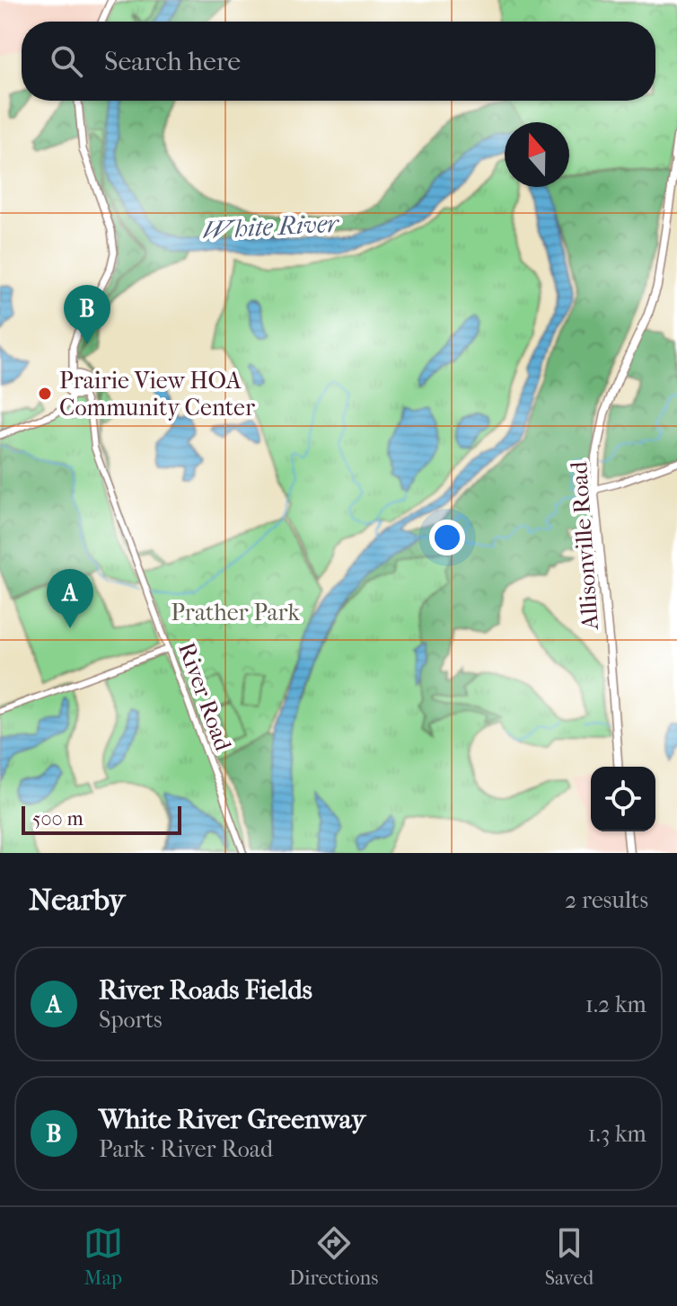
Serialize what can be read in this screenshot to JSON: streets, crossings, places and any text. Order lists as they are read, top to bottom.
{
  "streets": {
    "main road": ["Allisonville Road"],
    "street": ["River Road"]
  },
  "water": ["White River"],
  "parks": ["Prather Park"],
  "places": ["Prairie View HOA Community Center"],
  "scale_bar": "500 m",
  "north": "top",
  "page": {
    "search": "Search here",
    "pins": ["B", "A"],
    "scale": "500 m",
    "heading": ["Nearby", "2 results"],
    "list": [
      {
        "mark": "A",
        "name": "River Roads Fields",
        "note": "Sports",
        "value": "1.2 km"
      },
      {
        "mark": "B",
        "name": "White River Greenway",
        "note": "Park · River Road",
        "value": "1.3 km"
      }
    ],
    "nav": ["Map", "Directions", "Saved"]
  }
}
